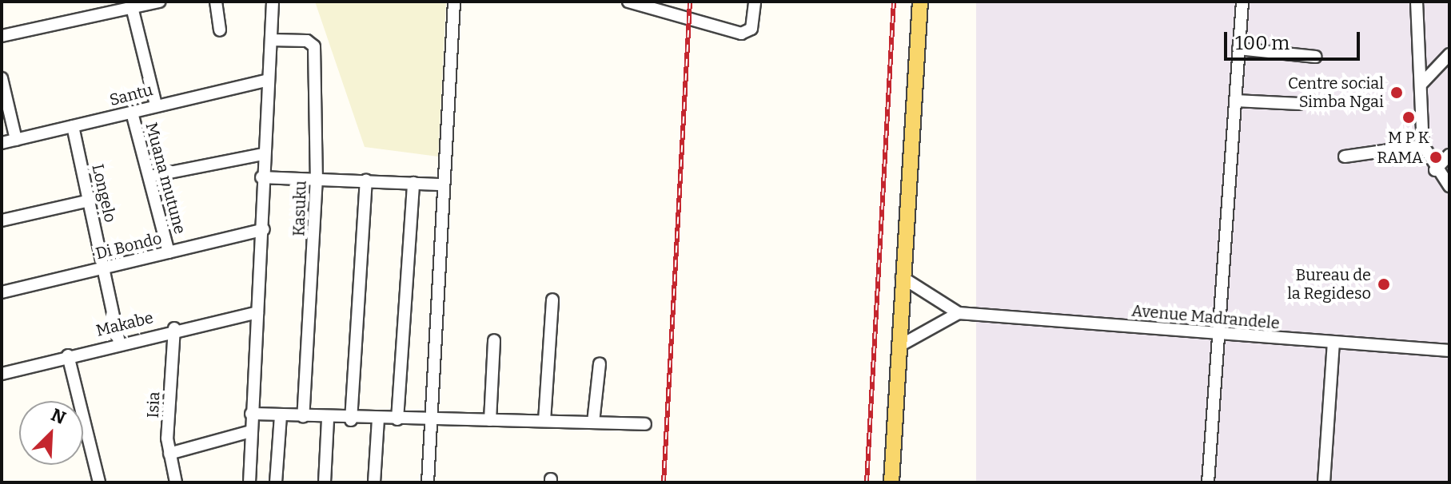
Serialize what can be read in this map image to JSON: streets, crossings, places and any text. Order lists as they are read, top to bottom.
{
  "streets": {
    "street": [
      "Santu",
      "Muana mutune",
      "Longelo",
      "Kasuku",
      "Di Bondo",
      "Avenue Madrandele",
      "Makabe",
      "Isia"
    ]
  },
  "crossings": [
    ["Santu", "Muana mutune"],
    ["Santu", "Longelo"],
    ["Muana mutune", "Di Bondo"],
    ["Longelo", "Di Bondo"],
    ["Longelo", "Makabe"],
    ["Makabe", "Isia"]
  ],
  "places": [
    "Centre social Simba Ngai",
    "M P K",
    "RAMA",
    "Bureau de la Regideso"
  ],
  "scale_bar": "100 m",
  "north": "top right"
}
